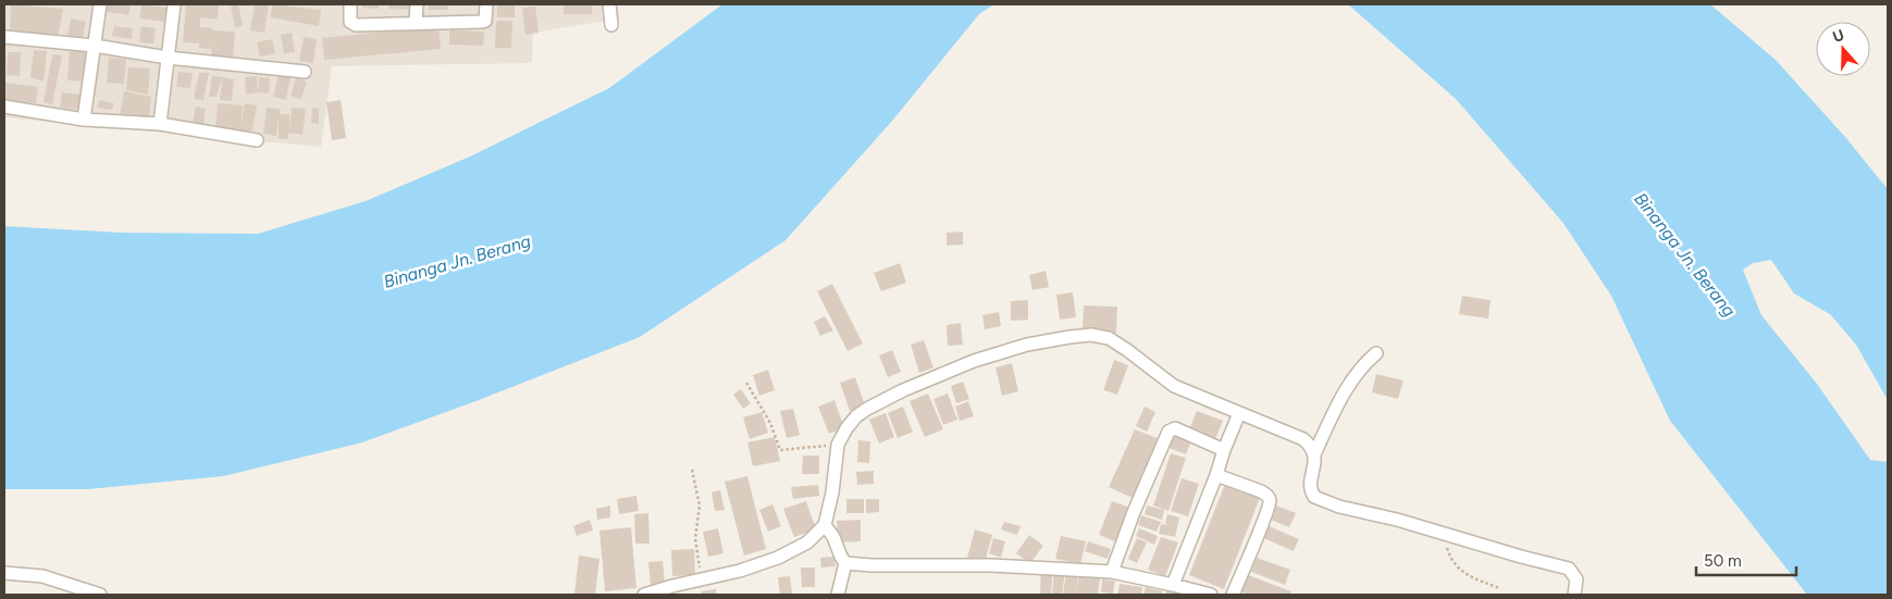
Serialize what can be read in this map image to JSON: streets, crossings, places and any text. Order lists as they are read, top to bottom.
{
  "water": ["Binanga Jn. Berang"],
  "scale_bar": "50 m",
  "north": "top"
}
